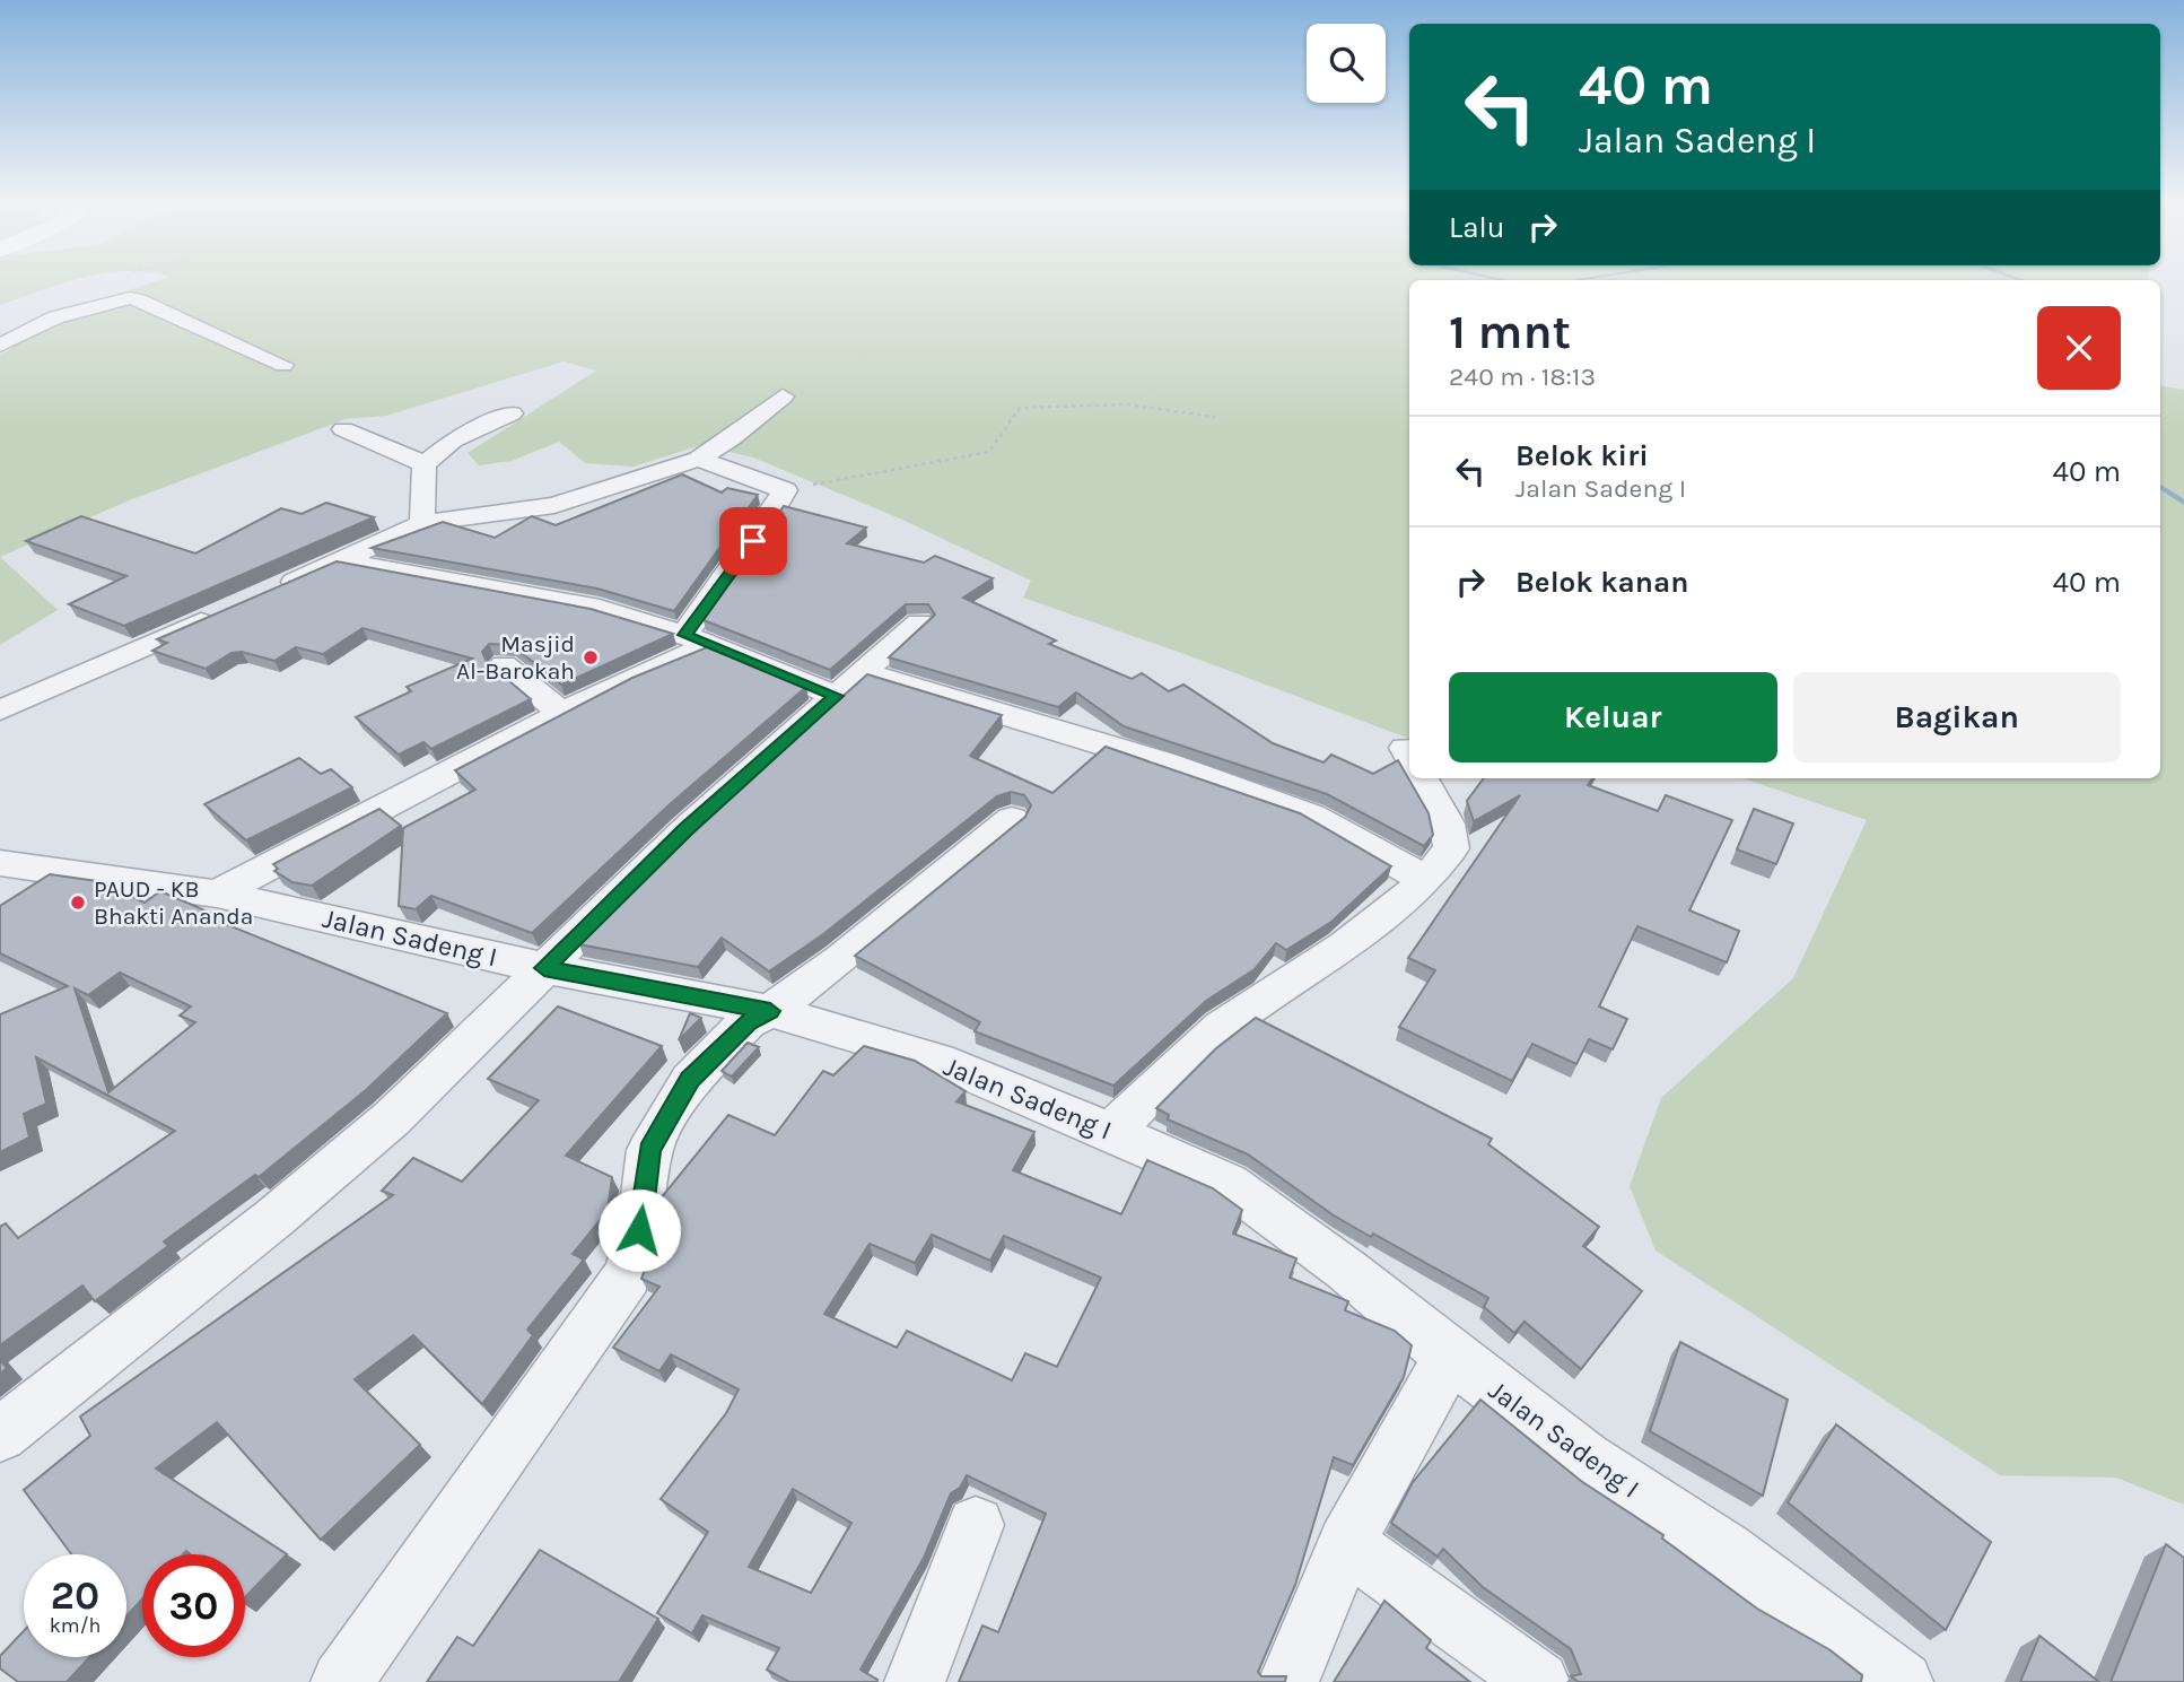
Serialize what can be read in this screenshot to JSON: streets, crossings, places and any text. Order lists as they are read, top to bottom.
{
  "streets": {
    "street": ["Jalan Sadeng I"]
  },
  "places": ["Masjid Al-Barokah", "PAUD - KB Bhakti Ananda"],
  "page": {
    "turn": ["40 m", "Jalan Sadeng I"],
    "then": "Lalu",
    "heading": ["1 mnt", "240 m · 18:13"],
    "list": [
      {
        "name": "Belok kiri",
        "note": "Jalan Sadeng I",
        "value": "40 m"
      },
      {
        "name": "Belok kanan",
        "value": "40 m"
      }
    ],
    "buttons": ["Keluar", "Bagikan"],
    "speed": "20 km/h",
    "limit": "30"
  }
}
